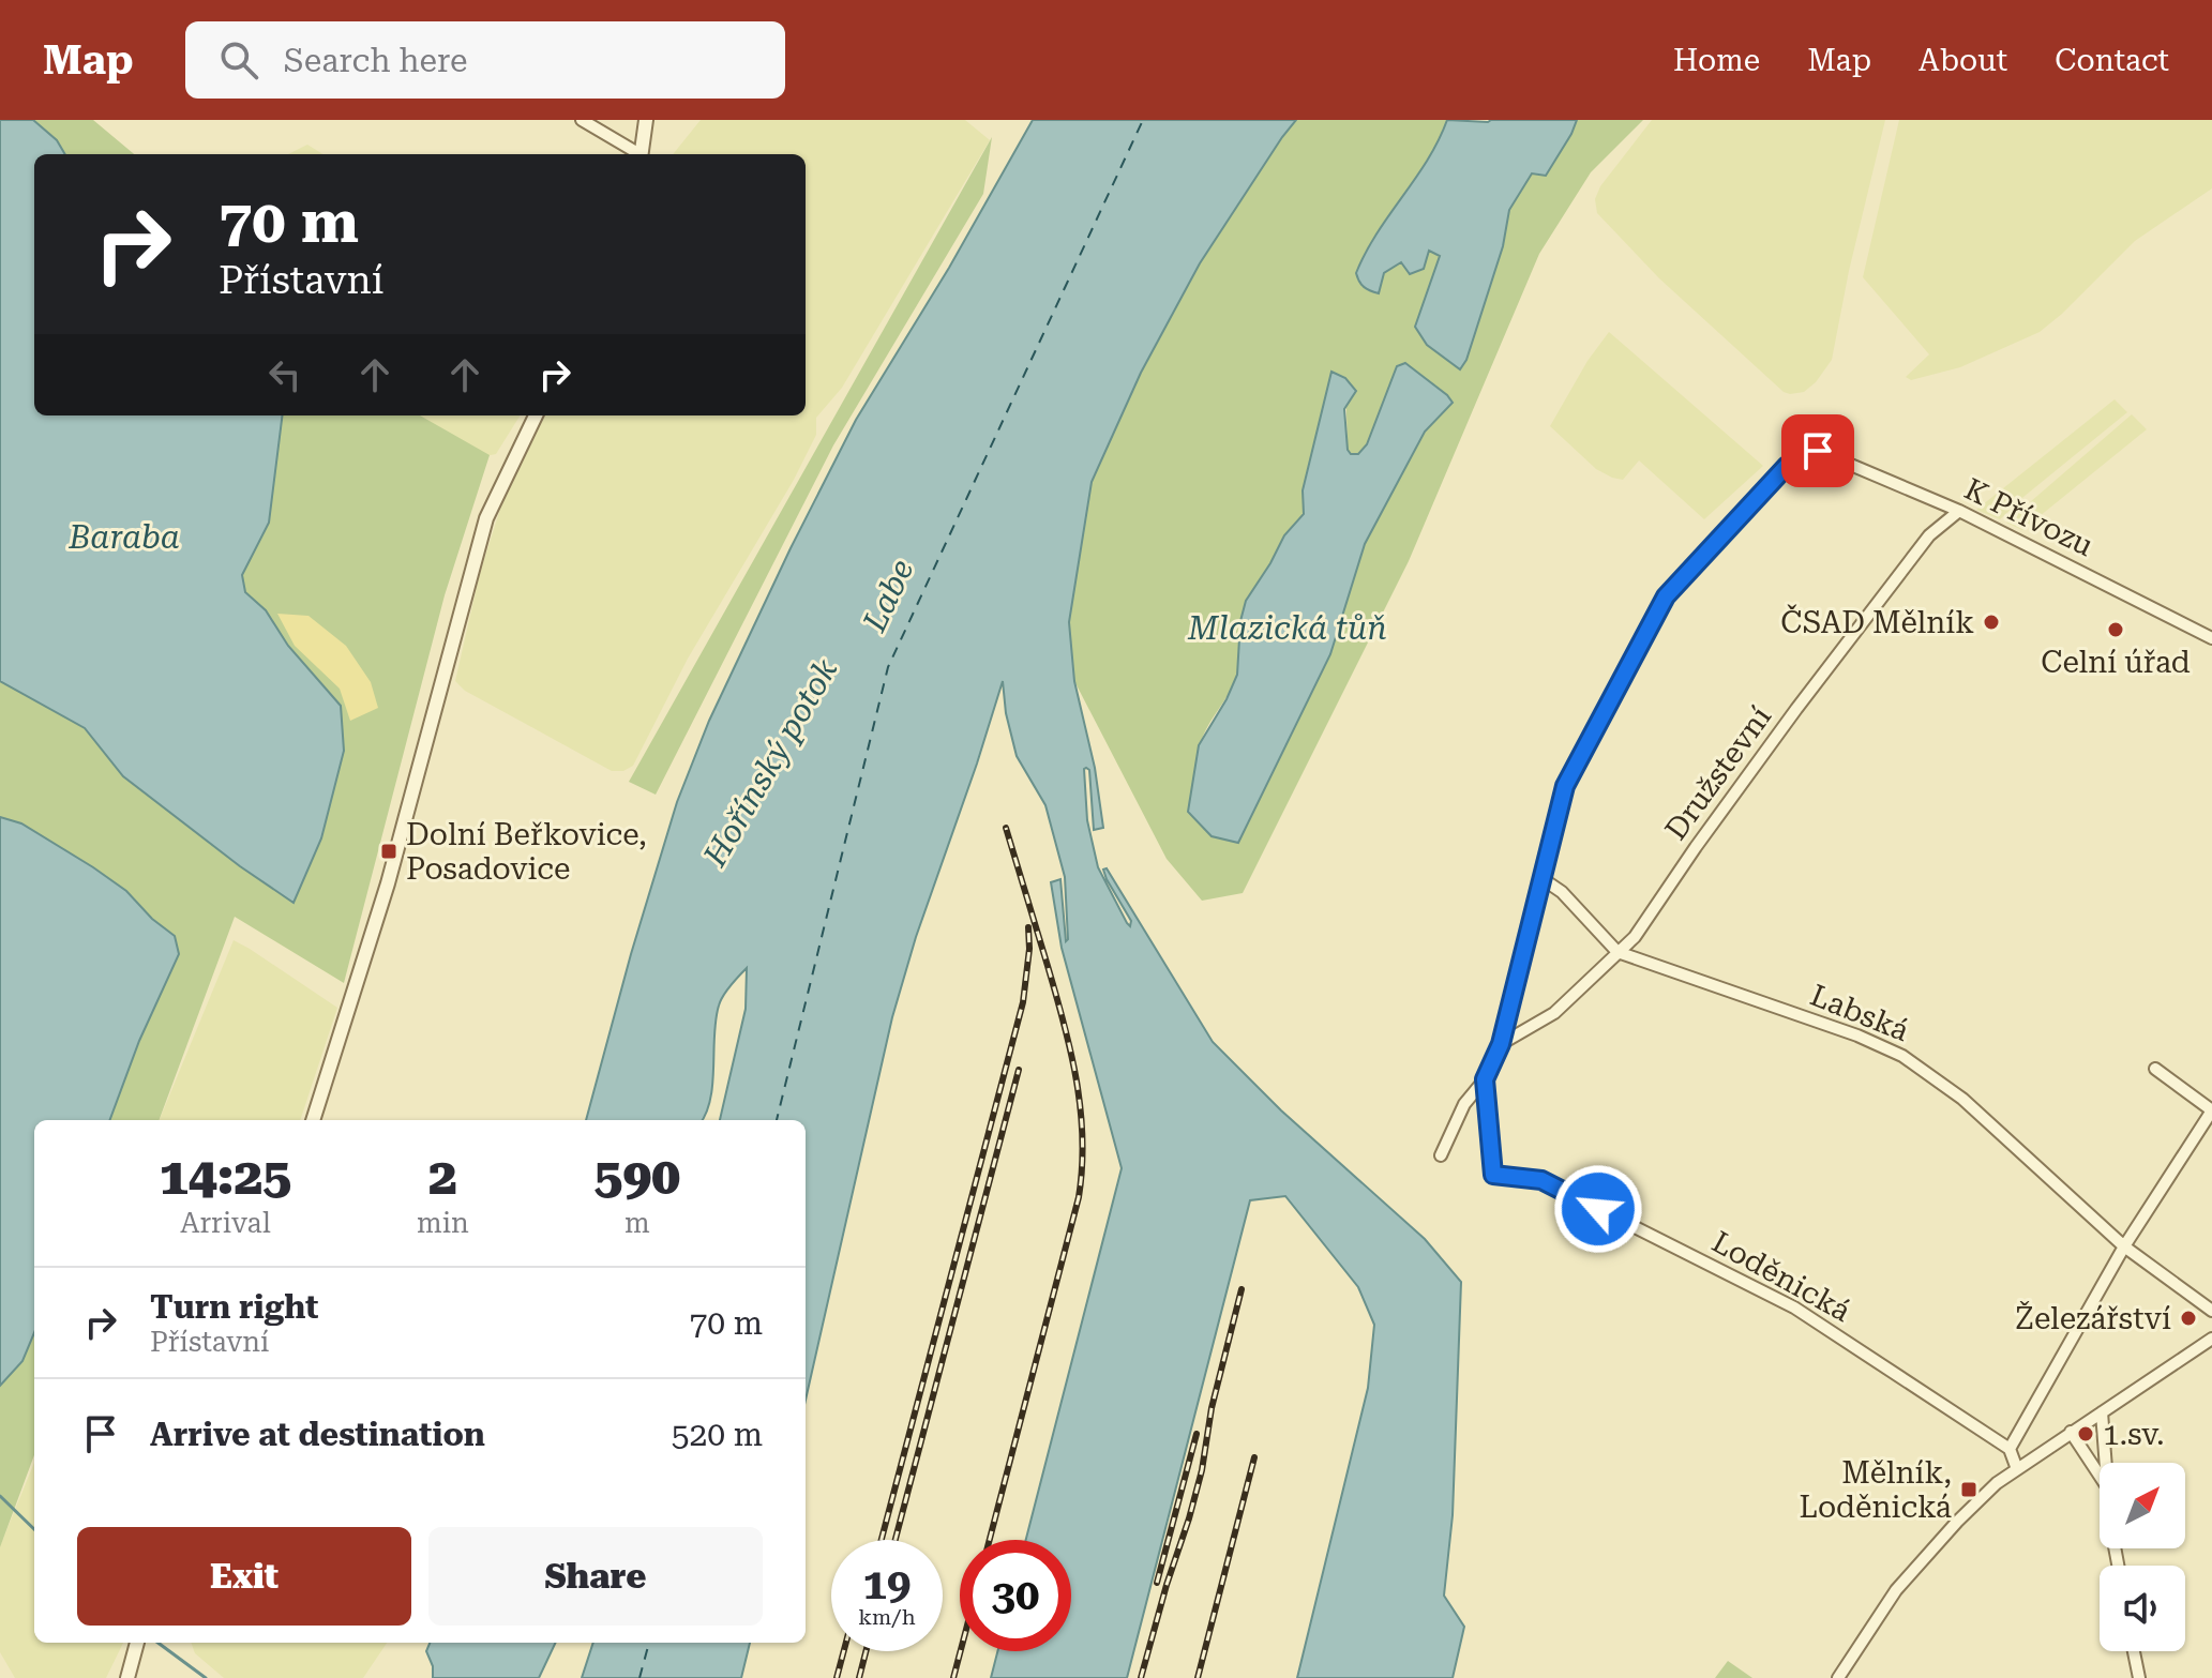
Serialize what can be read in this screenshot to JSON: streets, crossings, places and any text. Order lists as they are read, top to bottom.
{
  "streets": {
    "street": [
      "K Přívozu",
      "Družstevní",
      "Labská",
      "Loděnická"
    ]
  },
  "crossings": [
    ["K Přívozu", "Družstevní"],
    ["K Přívozu", "Labská"],
    ["Družstevní", "Labská"]
  ],
  "water": [
    "Baraba",
    "Labe",
    "Mlazická tůň",
    "Hořínský potok"
  ],
  "places": {
    "other": [
      "ČSAD Mělník",
      "Celní úřad",
      "Železářství",
      "1.sv."
    ],
    "transit": ["Dolní Beřkovice, Posadovice", "Mělník, Loděnická"]
  },
  "north": "top right",
  "page": {
    "header": "Map",
    "search": "Search here",
    "nav": [
      "Home",
      "Map",
      "About",
      "Contact"
    ],
    "turn": ["70 m", "Přístavní"],
    "eta": [
      "14:25",
      "Arrival",
      "2",
      "min",
      "590",
      "m"
    ],
    "list": [
      {
        "name": "Turn right",
        "note": "Přístavní",
        "value": "70 m"
      },
      {
        "name": "Arrive at destination",
        "value": "520 m"
      }
    ],
    "buttons": ["Exit", "Share"],
    "speed": "19 km/h",
    "limit": "30"
  }
}
